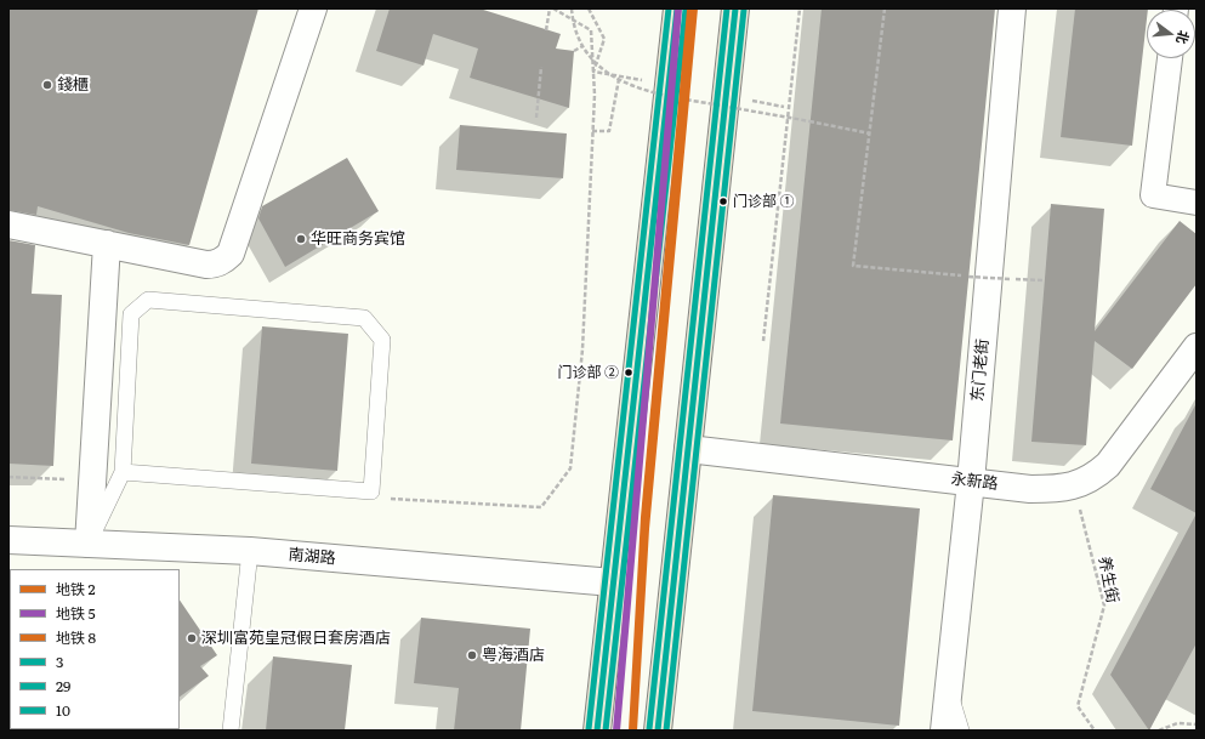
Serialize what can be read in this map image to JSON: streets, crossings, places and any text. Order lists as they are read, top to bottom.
{
  "streets": {
    "street": ["东门老街", "永新路", "南湖路"],
    "path": ["养生街"]
  },
  "crossings": [
    ["东门老街", "永新路"],
    ["永新路", "养生街"]
  ],
  "places": [
    "錢櫃",
    "门诊部 ①",
    "华旺商务宾馆",
    "门诊部 ②",
    "深圳富苑皇冠假日套房酒店",
    "粤海酒店"
  ],
  "lines": [
    "metro line 2",
    "metro line 5",
    "transit line 3",
    "transit line 10",
    "metro line 8",
    "transit line 29"
  ],
  "legend": [
    "地铁 2",
    "地铁 5",
    "地铁 8",
    "3",
    "29",
    "10"
  ],
  "north": "right"
}
